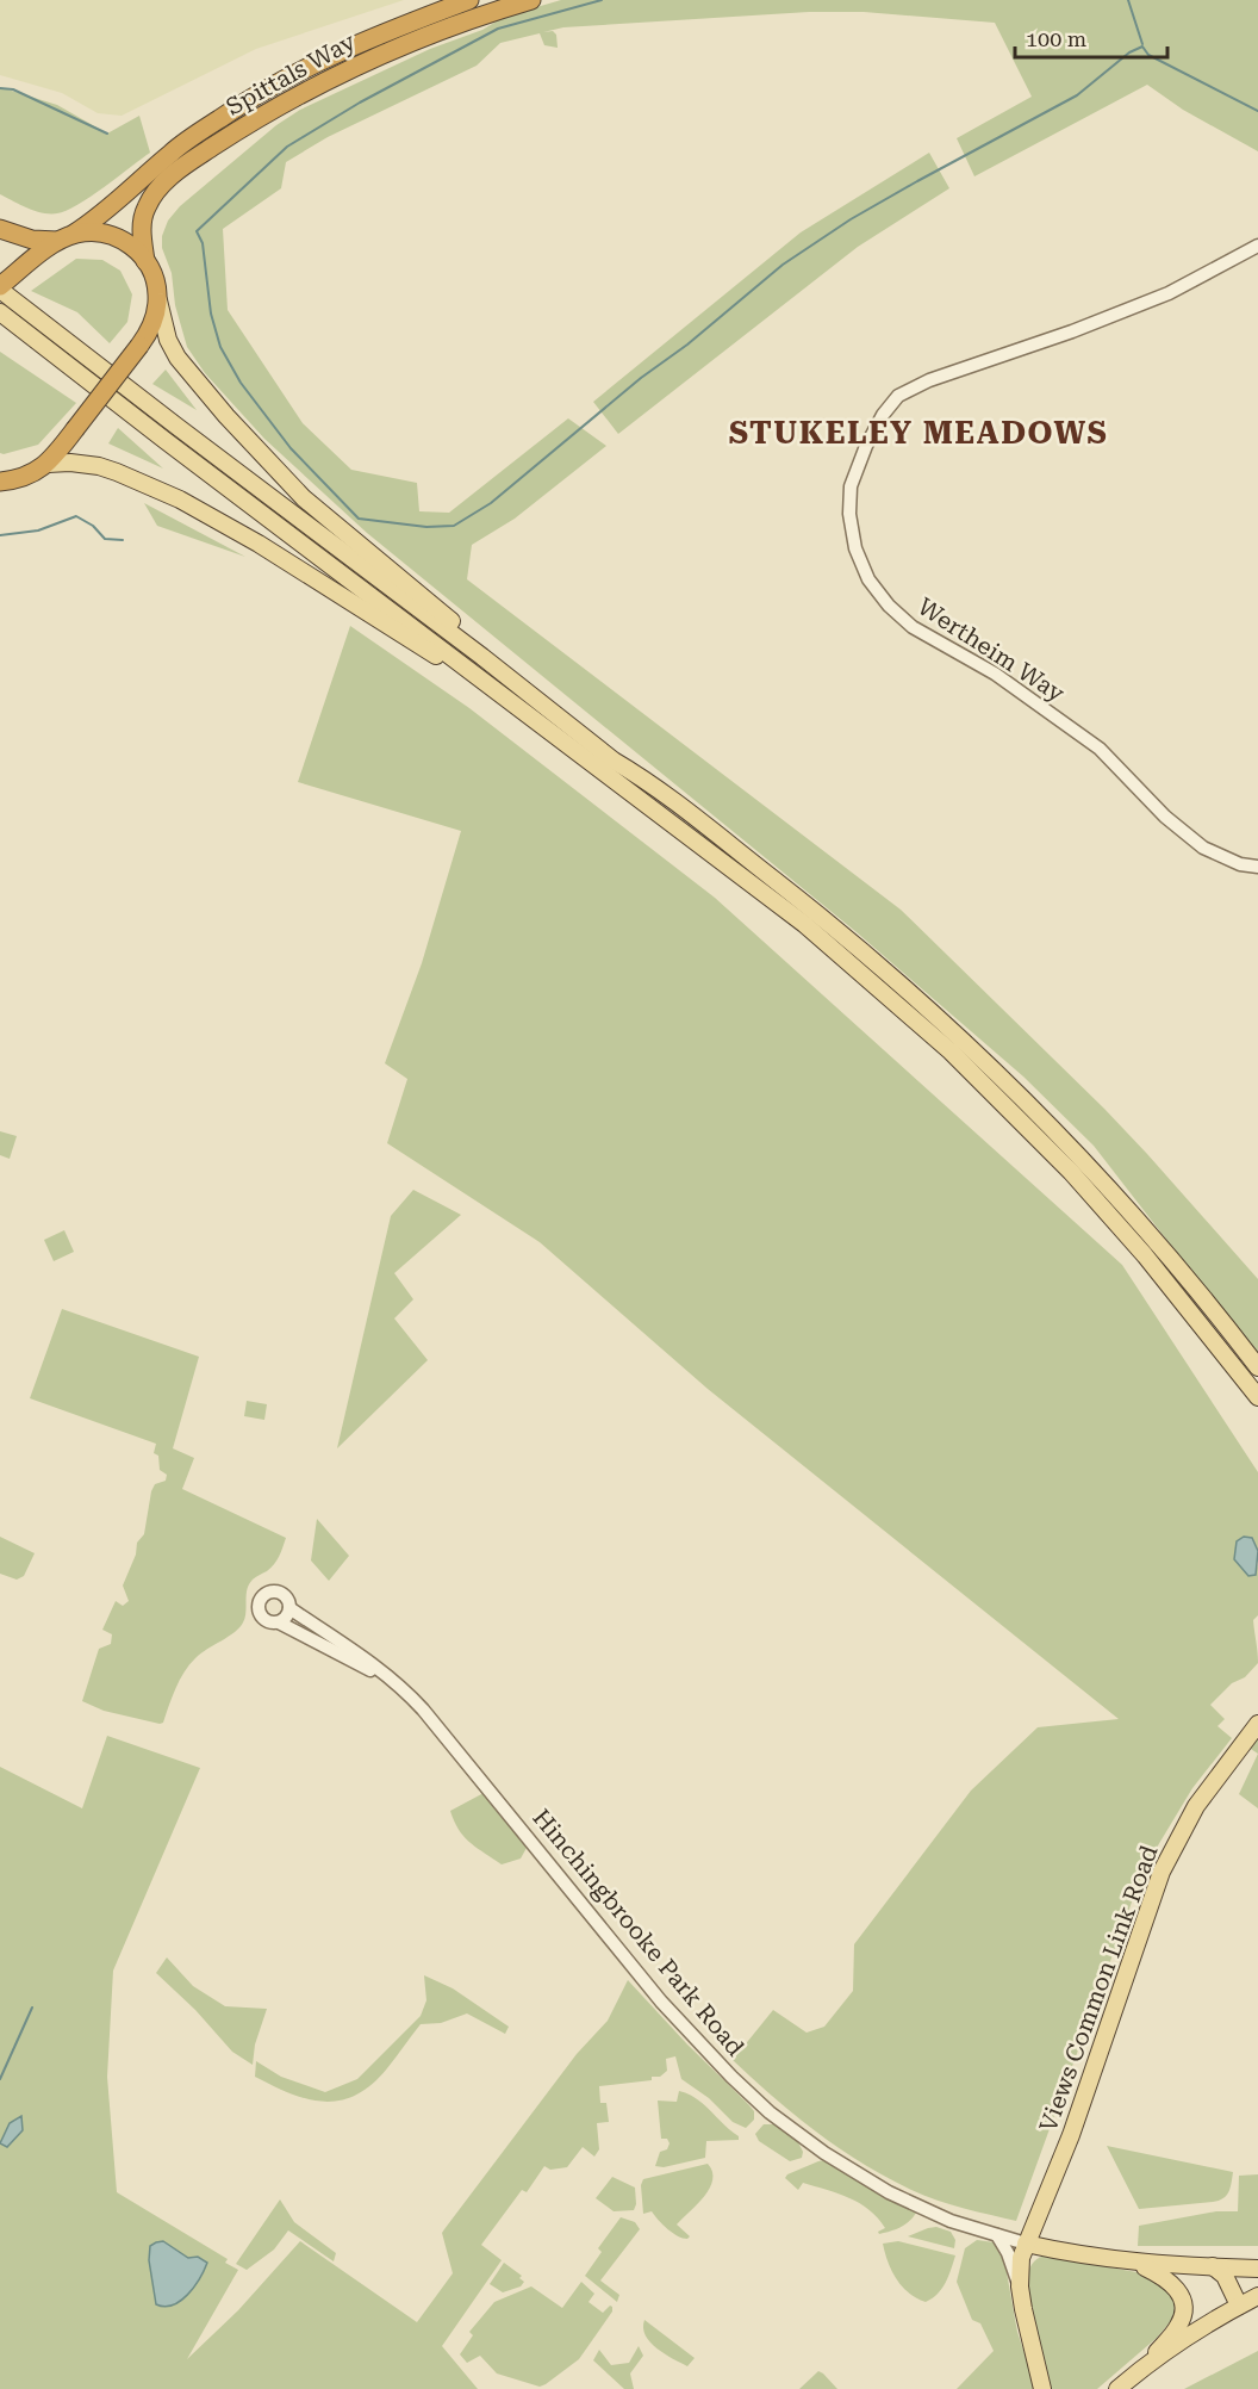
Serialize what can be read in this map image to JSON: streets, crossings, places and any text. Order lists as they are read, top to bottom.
{
  "streets": {
    "highway": ["Spittals Way"],
    "main road": ["Hinchingbrooke Park Road", "Views Common Link Road"],
    "street": ["Wertheim Way"]
  },
  "crossings": [
    ["Hinchingbrooke Park Road", "Views Common Link Road"]
  ],
  "districts": ["STUKELEY MEADOWS"],
  "scale_bar": "100 m"
}
